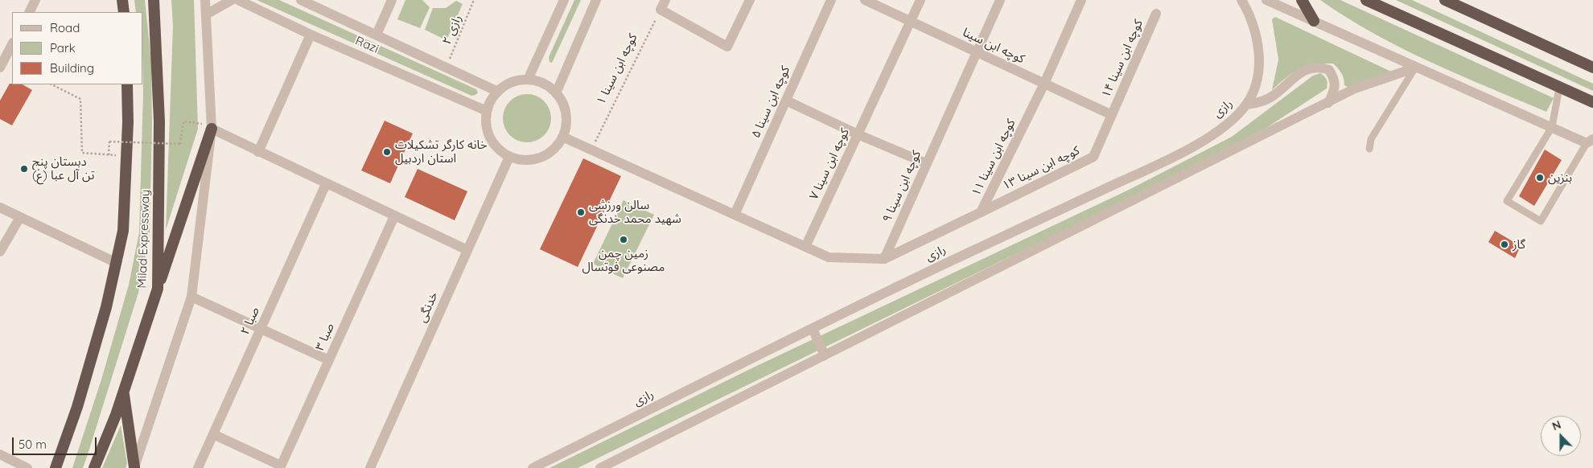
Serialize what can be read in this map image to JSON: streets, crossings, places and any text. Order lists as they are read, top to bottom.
{
  "streets": {
    "highway": ["Milad Expressway"],
    "street": [
      "Razi",
      "کوچه ابن سینا",
      "کوچه ابن سینا ۱۴",
      "کوچه ابن سینا ۵",
      "رازی",
      "کوچه ابن سینا ۱۱",
      "کوچه ابن سینا ۷",
      "کوچه ابن سینا ۱۳",
      "کوچه ابن سینا ۹",
      "خدنگی",
      "صبا ۲",
      "صبا ۳"
    ],
    "path": ["رازی ۲", "کوچه ابن سینا ۱"]
  },
  "crossings": [
    ["رازی ۲", "Razi"],
    ["Razi", "خدنگی"],
    ["کوچه ابن سینا", "کوچه ابن سینا ۱۴"],
    ["کوچه ابن سینا", "کوچه ابن سینا ۱۱"],
    ["کوچه ابن سینا", "کوچه ابن سینا ۷"],
    ["کوچه ابن سینا", "کوچه ابن سینا ۱۳"],
    ["کوچه ابن سینا", "کوچه ابن سینا ۹"],
    ["کوچه ابن سینا ۱۴", "کوچه ابن سینا ۱۳"],
    ["کوچه ابن سینا ۱۱", "کوچه ابن سینا ۱۳"],
    ["کوچه ابن سینا ۱۱", "کوچه ابن سینا ۹"]
  ],
  "places": [
    "خانه کارگر تشکیلات استان اردبیل",
    "دبستان پنج تن آل عبا (ع)",
    "بنزین",
    "سالن ورزشی شهید محمد خدنگی",
    "زمین چمن مصنوعی فوتسال",
    "گاز"
  ],
  "legend": ["Road", "Park", "Building"],
  "scale_bar": "50 m",
  "north": "top"
}
